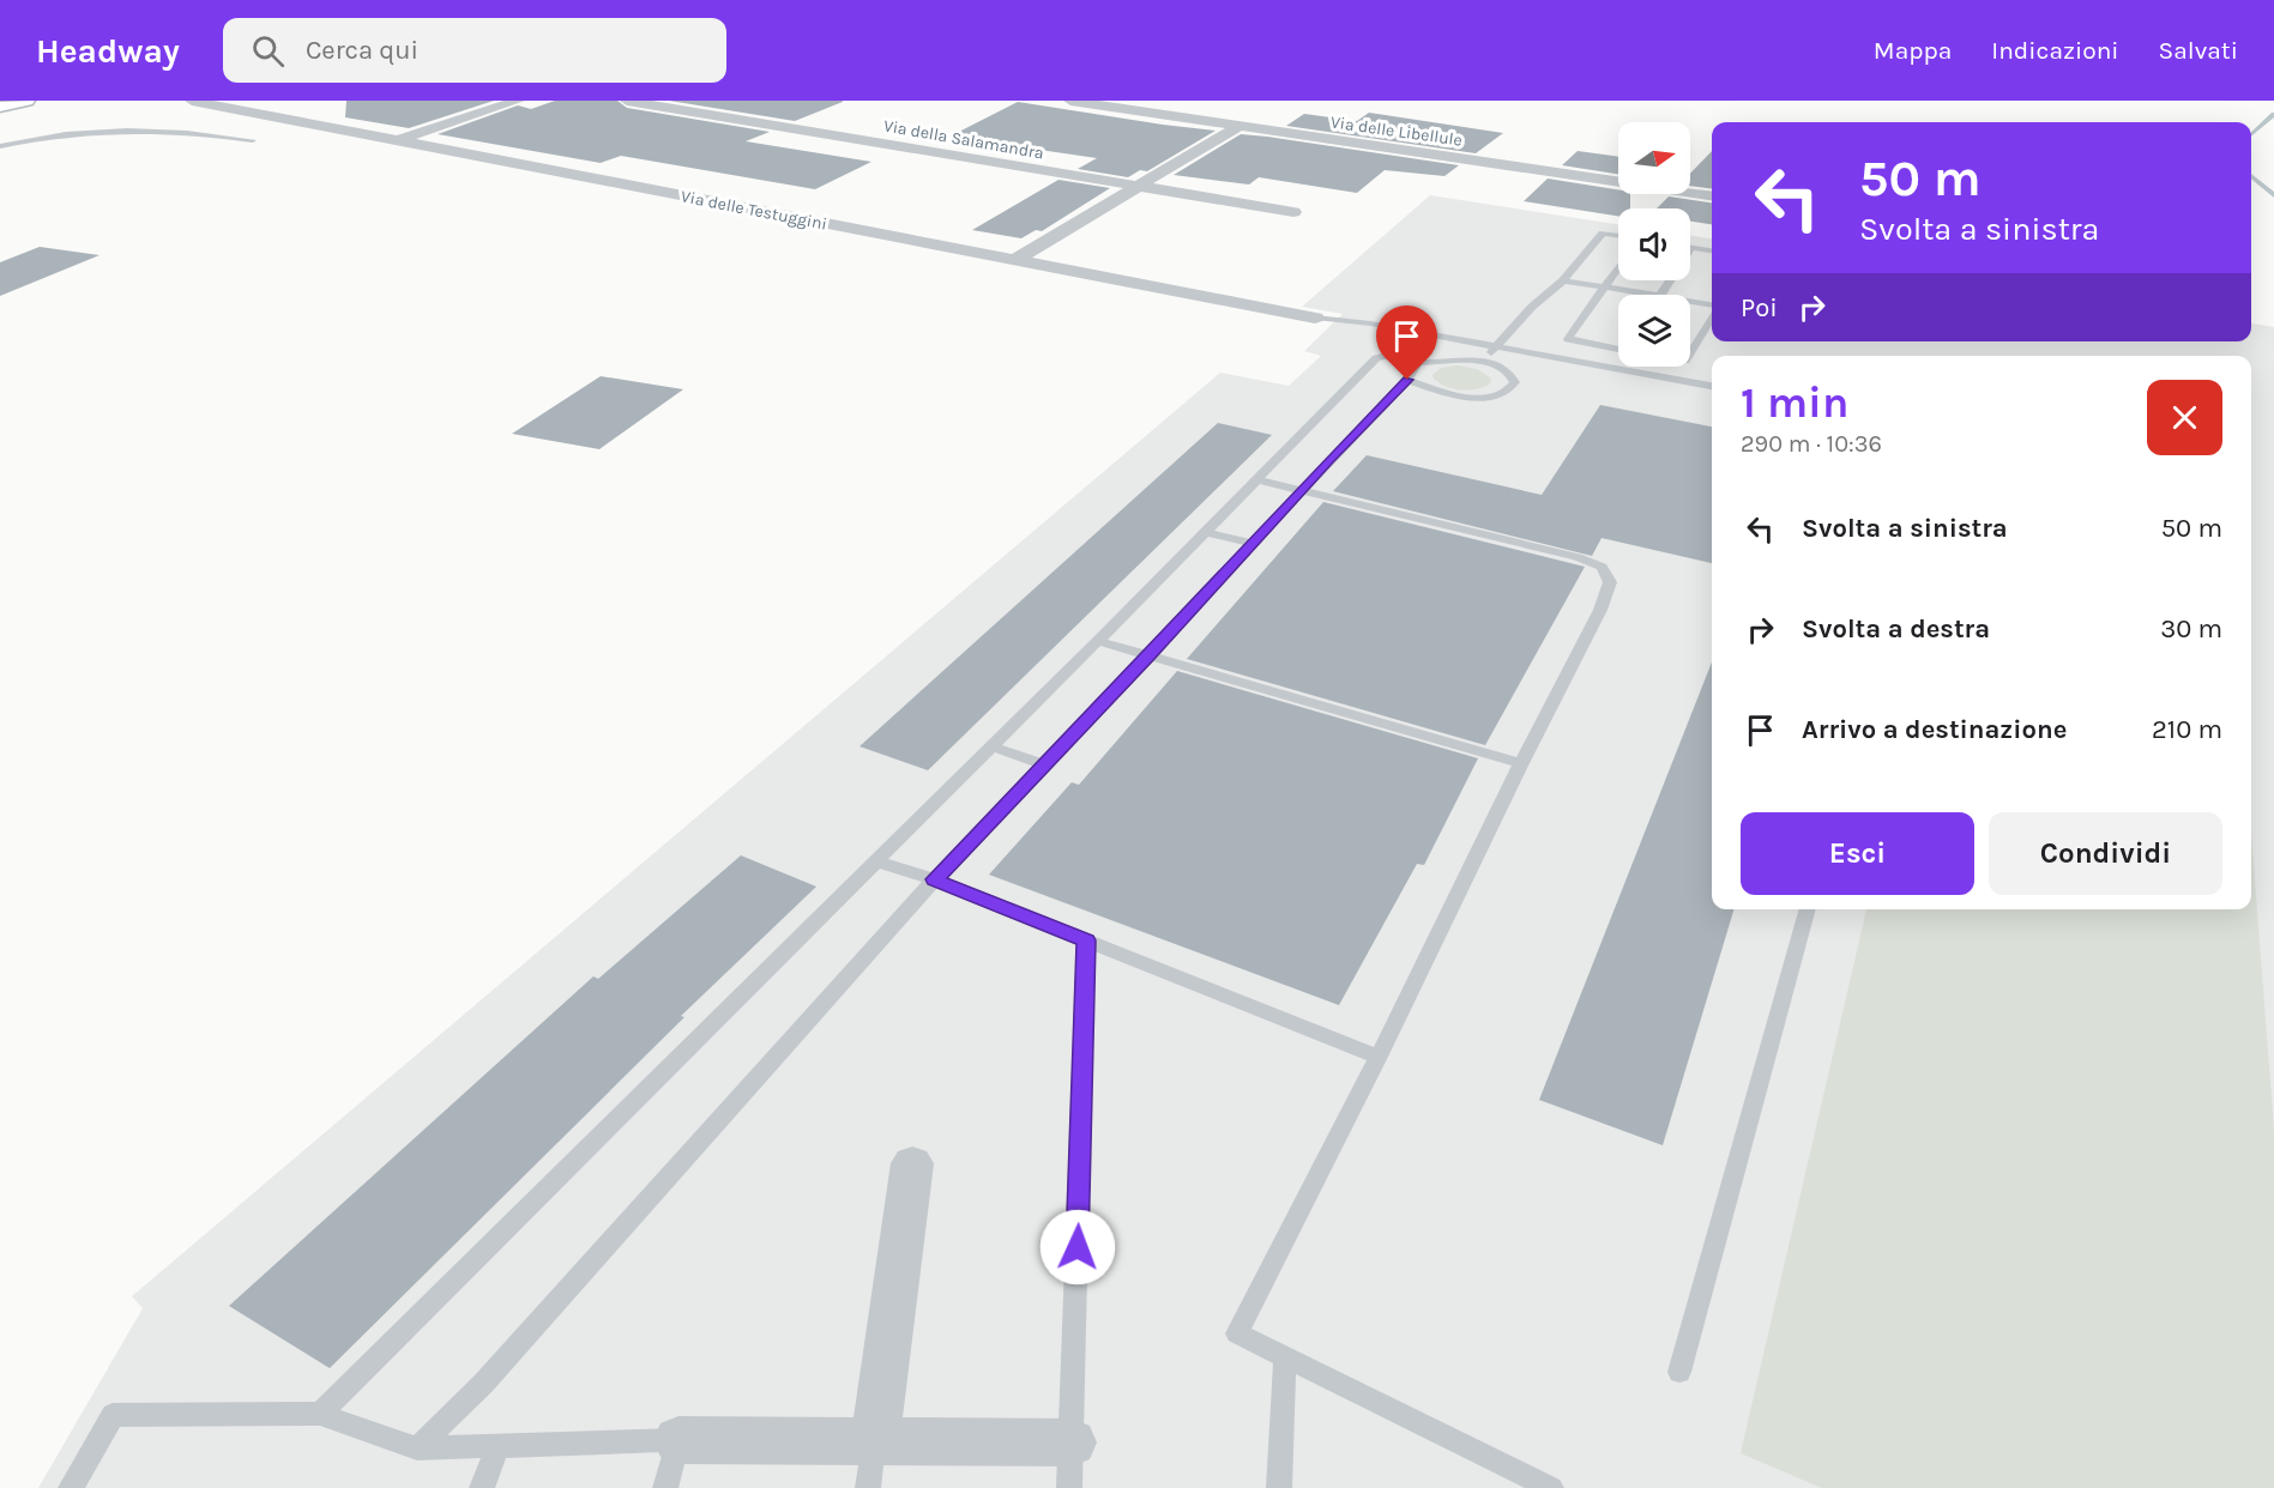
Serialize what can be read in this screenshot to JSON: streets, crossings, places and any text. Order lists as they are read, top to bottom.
{
  "streets": {
    "street": ["Via delle Libellule", "Via della Salamandra", "Via delle Testuggini"]
  },
  "north": "right",
  "page": {
    "header": "Headway",
    "search": "Cerca qui",
    "nav": ["Mappa", "Indicazioni", "Salvati"],
    "turn": ["50 m", "Svolta a sinistra"],
    "then": "Poi",
    "heading": ["1 min", "290 m · 10:36"],
    "list": [
      {
        "name": "Svolta a sinistra",
        "value": "50 m"
      },
      {
        "name": "Svolta a destra",
        "value": "30 m"
      },
      {
        "name": "Arrivo a destinazione",
        "value": "210 m"
      }
    ],
    "buttons": ["Esci", "Condividi"]
  }
}
